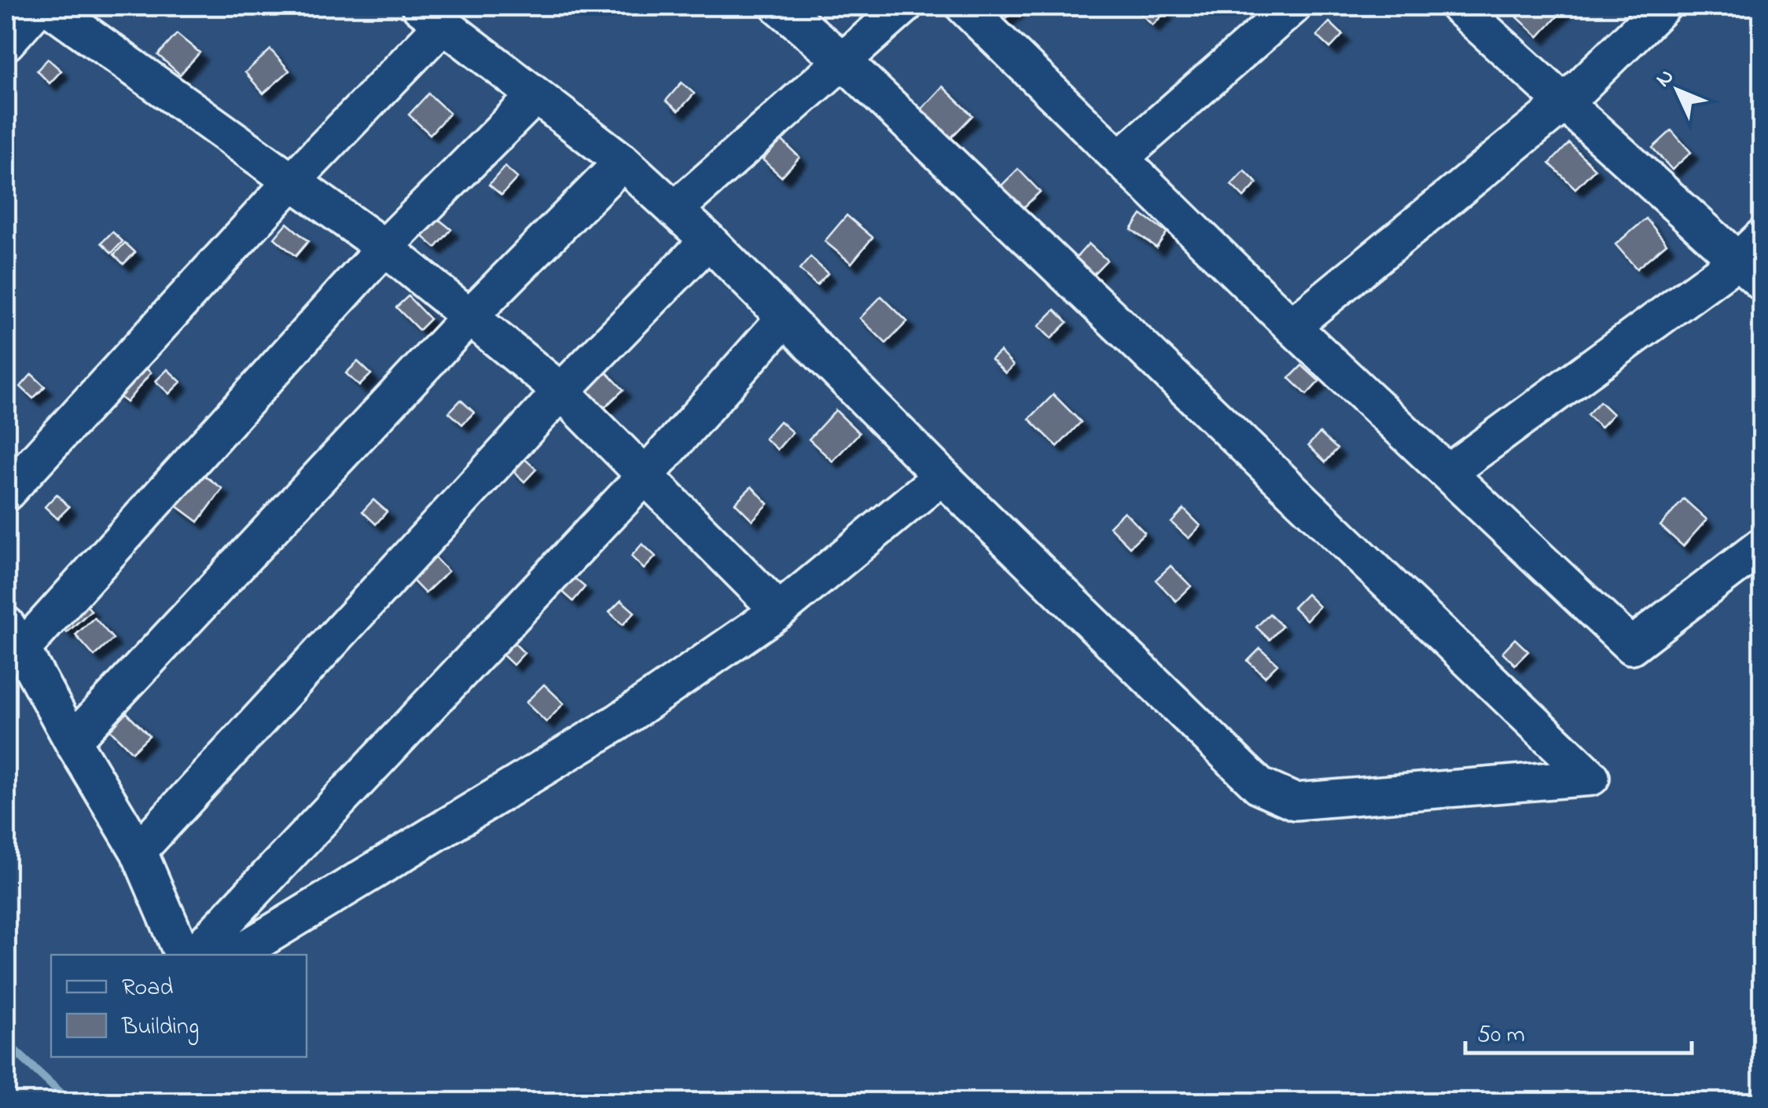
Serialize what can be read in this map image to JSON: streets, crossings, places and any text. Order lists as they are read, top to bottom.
{
  "legend": ["Road", "Building"],
  "scale_bar": "50 m",
  "north": "top left"
}
